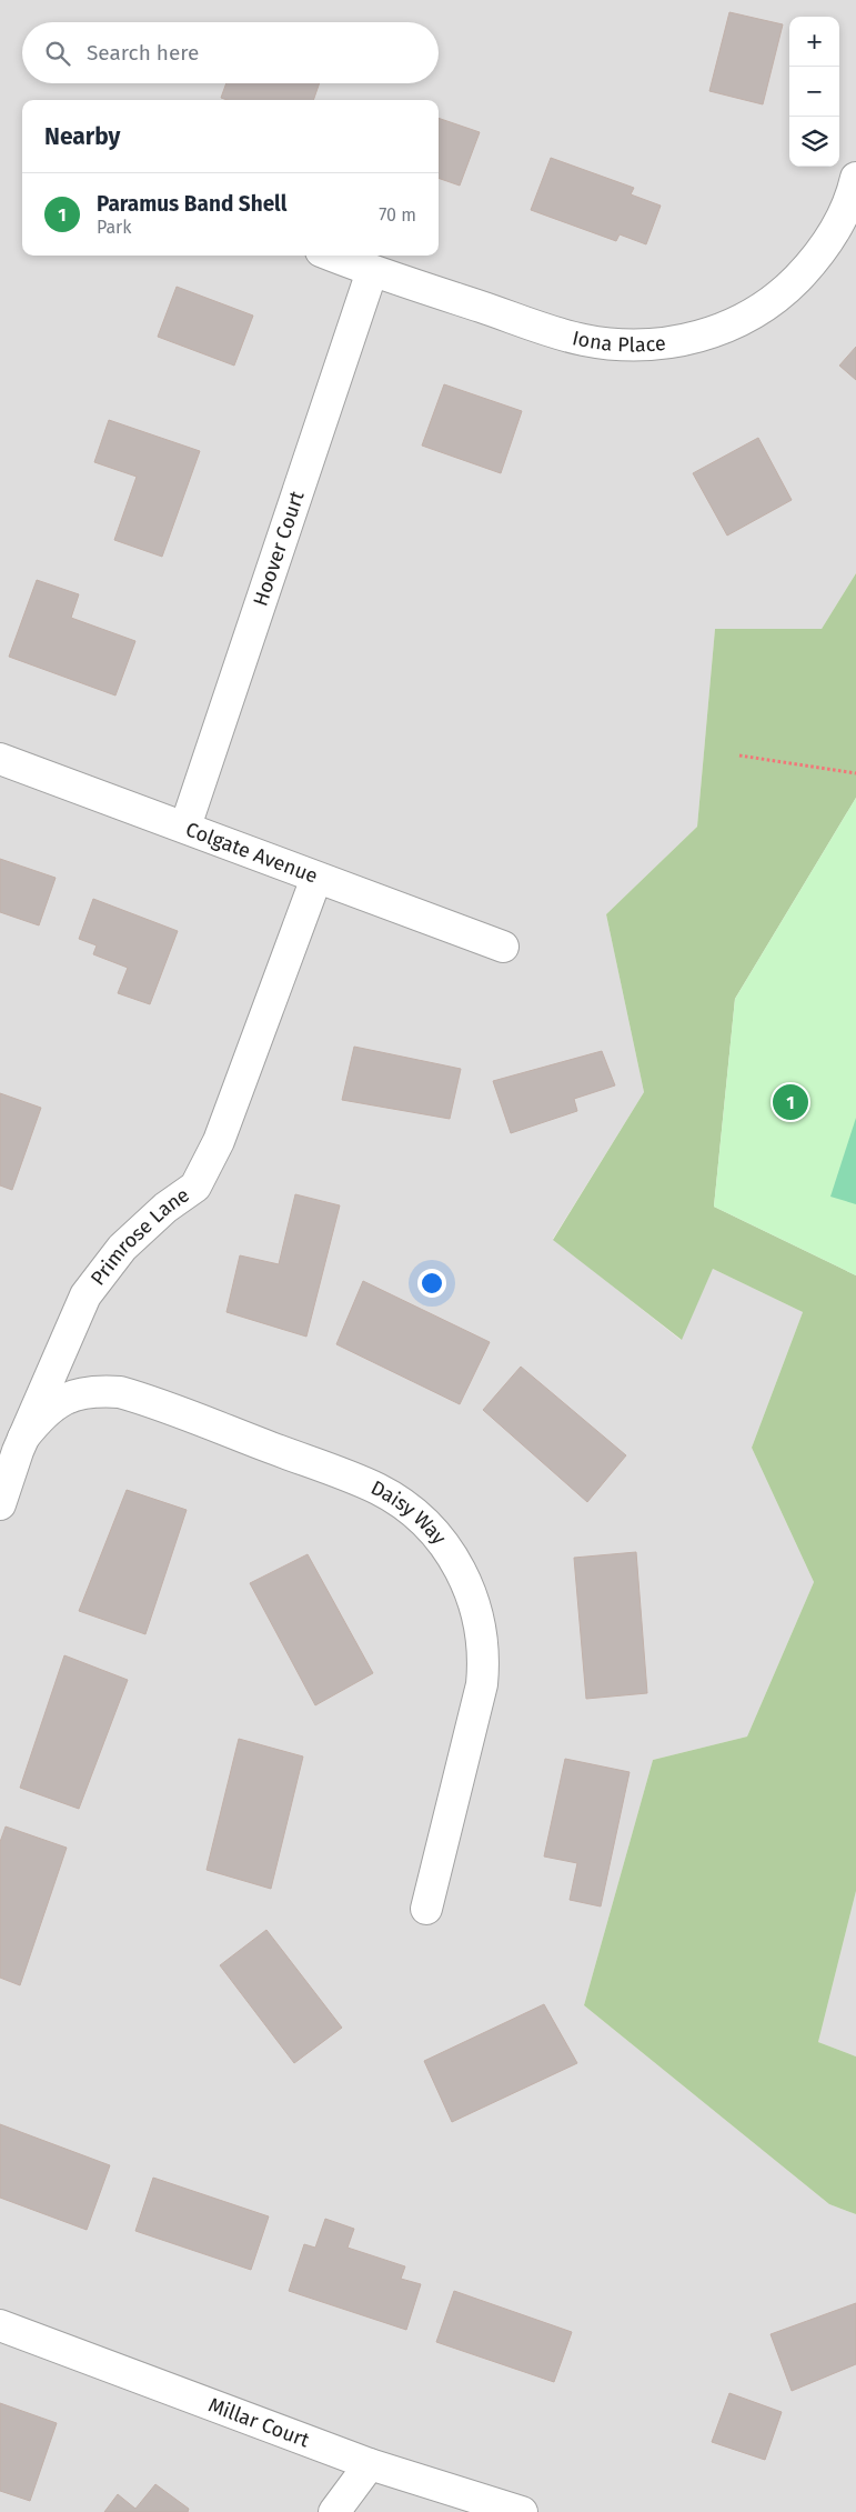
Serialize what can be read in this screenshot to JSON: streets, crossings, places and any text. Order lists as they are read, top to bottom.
{
  "streets": {
    "street": [
      "Iona Place",
      "Hoover Court",
      "Colgate Avenue",
      "Primrose Lane",
      "Daisy Way",
      "Millar Court"
    ]
  },
  "crossings": [
    ["Iona Place", "Hoover Court"],
    ["Hoover Court", "Colgate Avenue"],
    ["Colgate Avenue", "Primrose Lane"],
    ["Primrose Lane", "Daisy Way"]
  ],
  "page": {
    "map_buttons": ["+", "−"],
    "search": "Search here",
    "heading": "Nearby",
    "list": [
      {
        "mark": "1",
        "name": "Paramus Band Shell",
        "note": "Park",
        "value": "70 m"
      }
    ],
    "pins": "1"
  }
}
